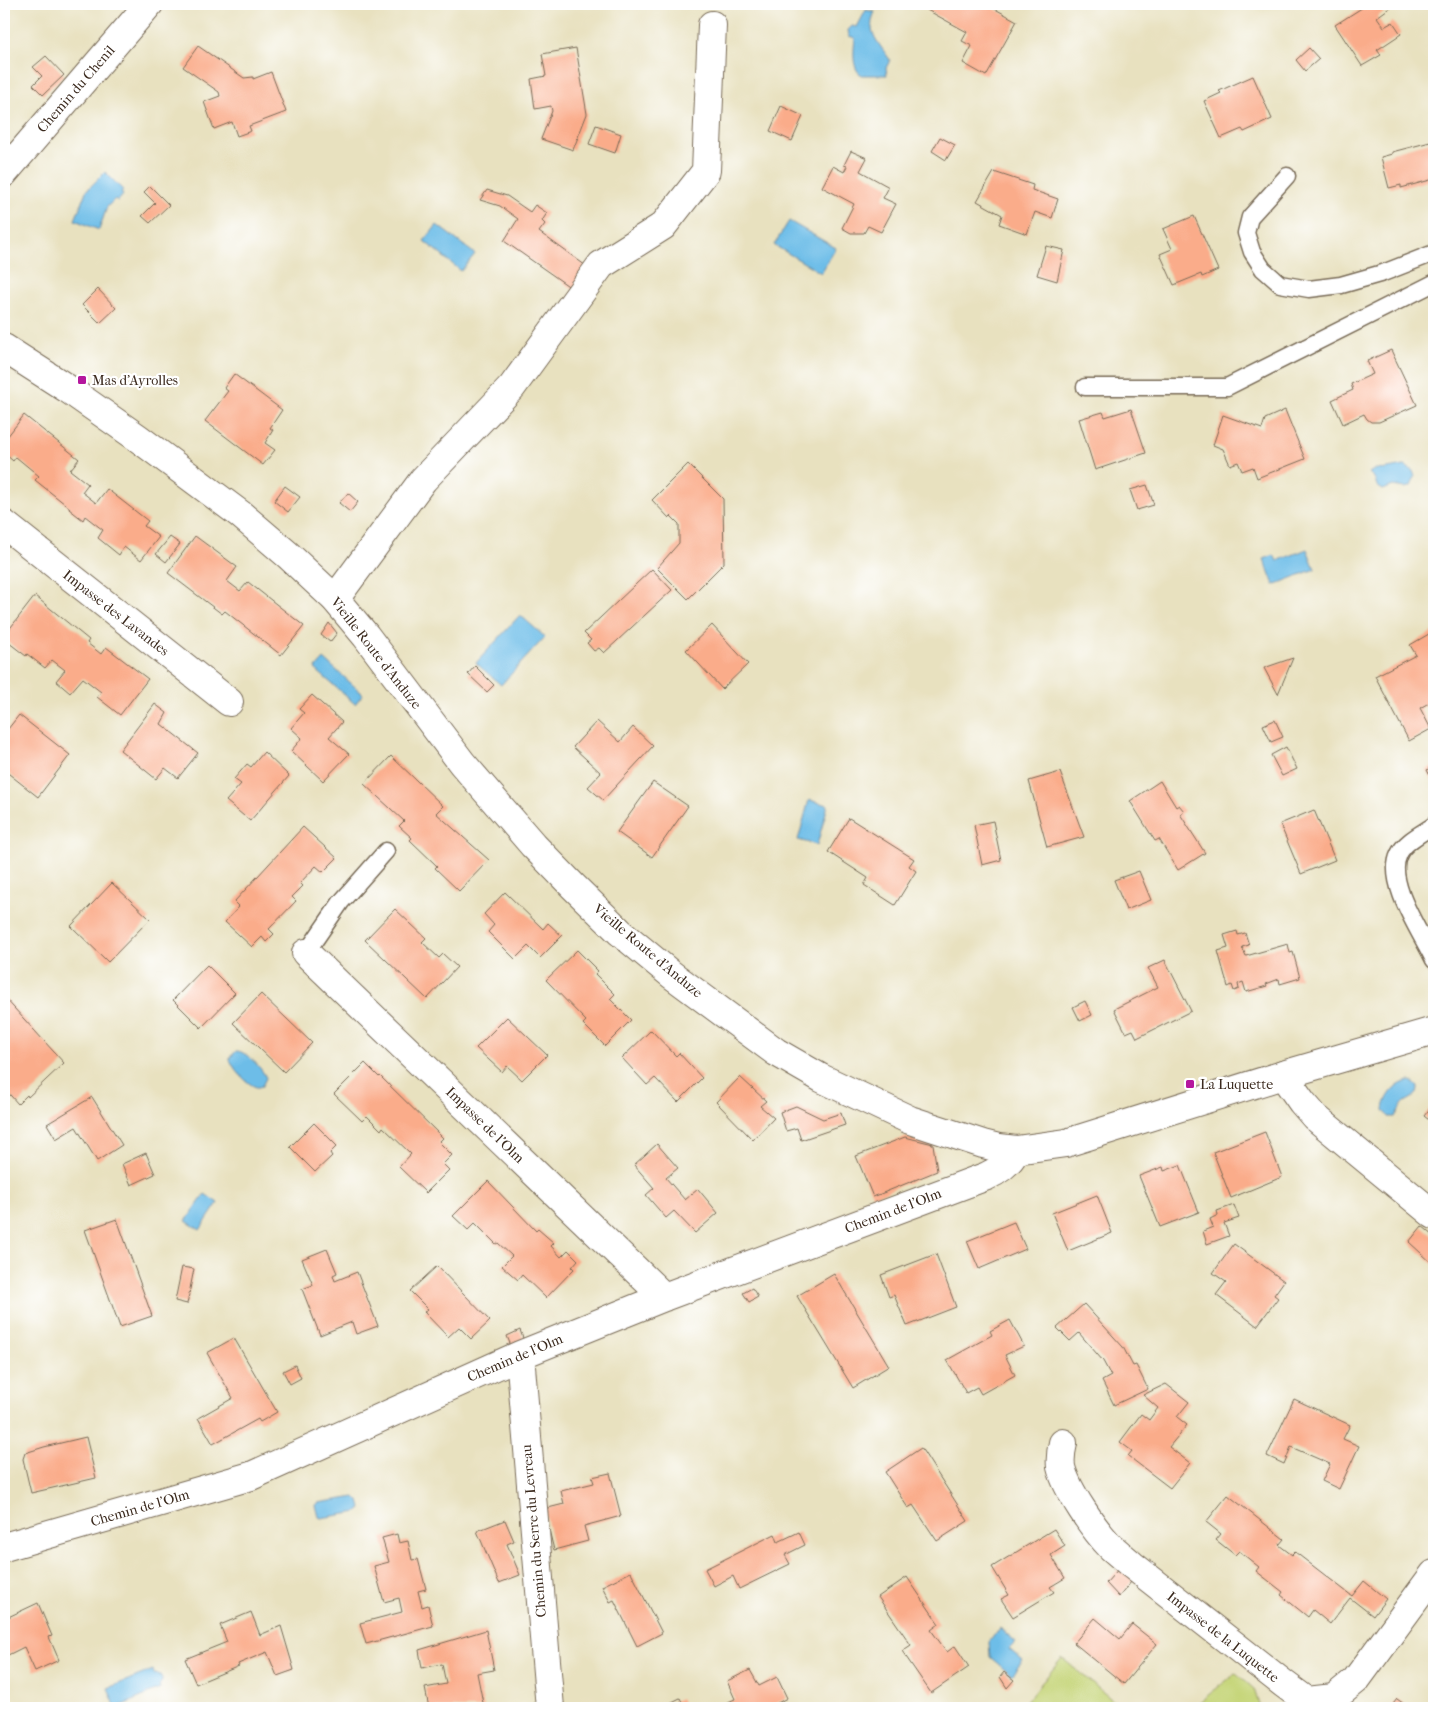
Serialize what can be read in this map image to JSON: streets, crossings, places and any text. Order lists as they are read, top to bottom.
{
  "streets": {
    "street": [
      "Chemin du Chenil",
      "Impasse des Lavandes",
      "Vieille Route d'Anduze",
      "Impasse de l'Olm",
      "Chemin de l'Olm",
      "Chemin du Serre du Levreau",
      "Impasse de la Luquette"
    ]
  },
  "crossings": [
    ["Vieille Route d'Anduze", "Chemin de l'Olm"],
    ["Impasse de l'Olm", "Chemin de l'Olm"],
    ["Chemin de l'Olm", "Chemin du Serre du Levreau"]
  ],
  "places": {
    "transit": ["Mas d'Ayrolles", "La Luquette"]
  }
}
